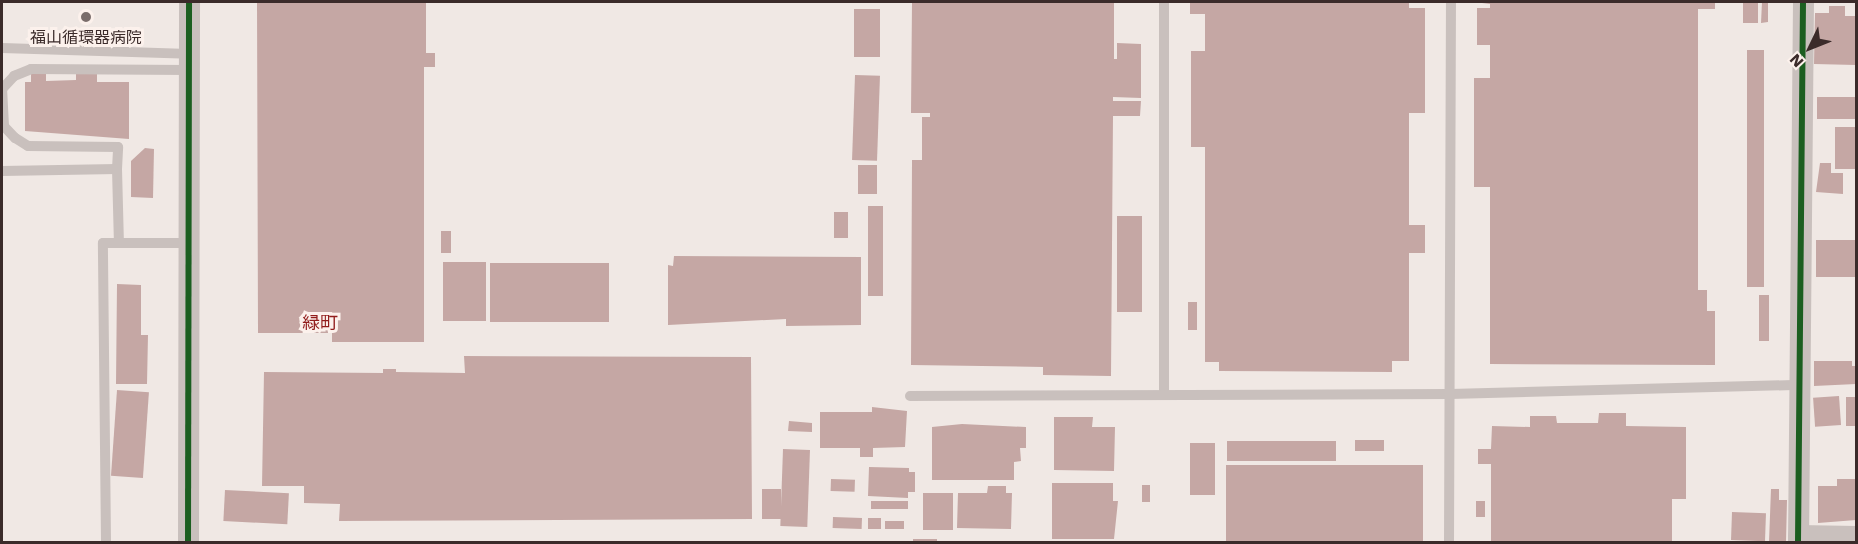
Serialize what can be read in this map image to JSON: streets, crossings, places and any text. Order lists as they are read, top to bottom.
{
  "districts": ["緑町"],
  "places": ["福山循環器病院"],
  "north": "bottom left"
}
